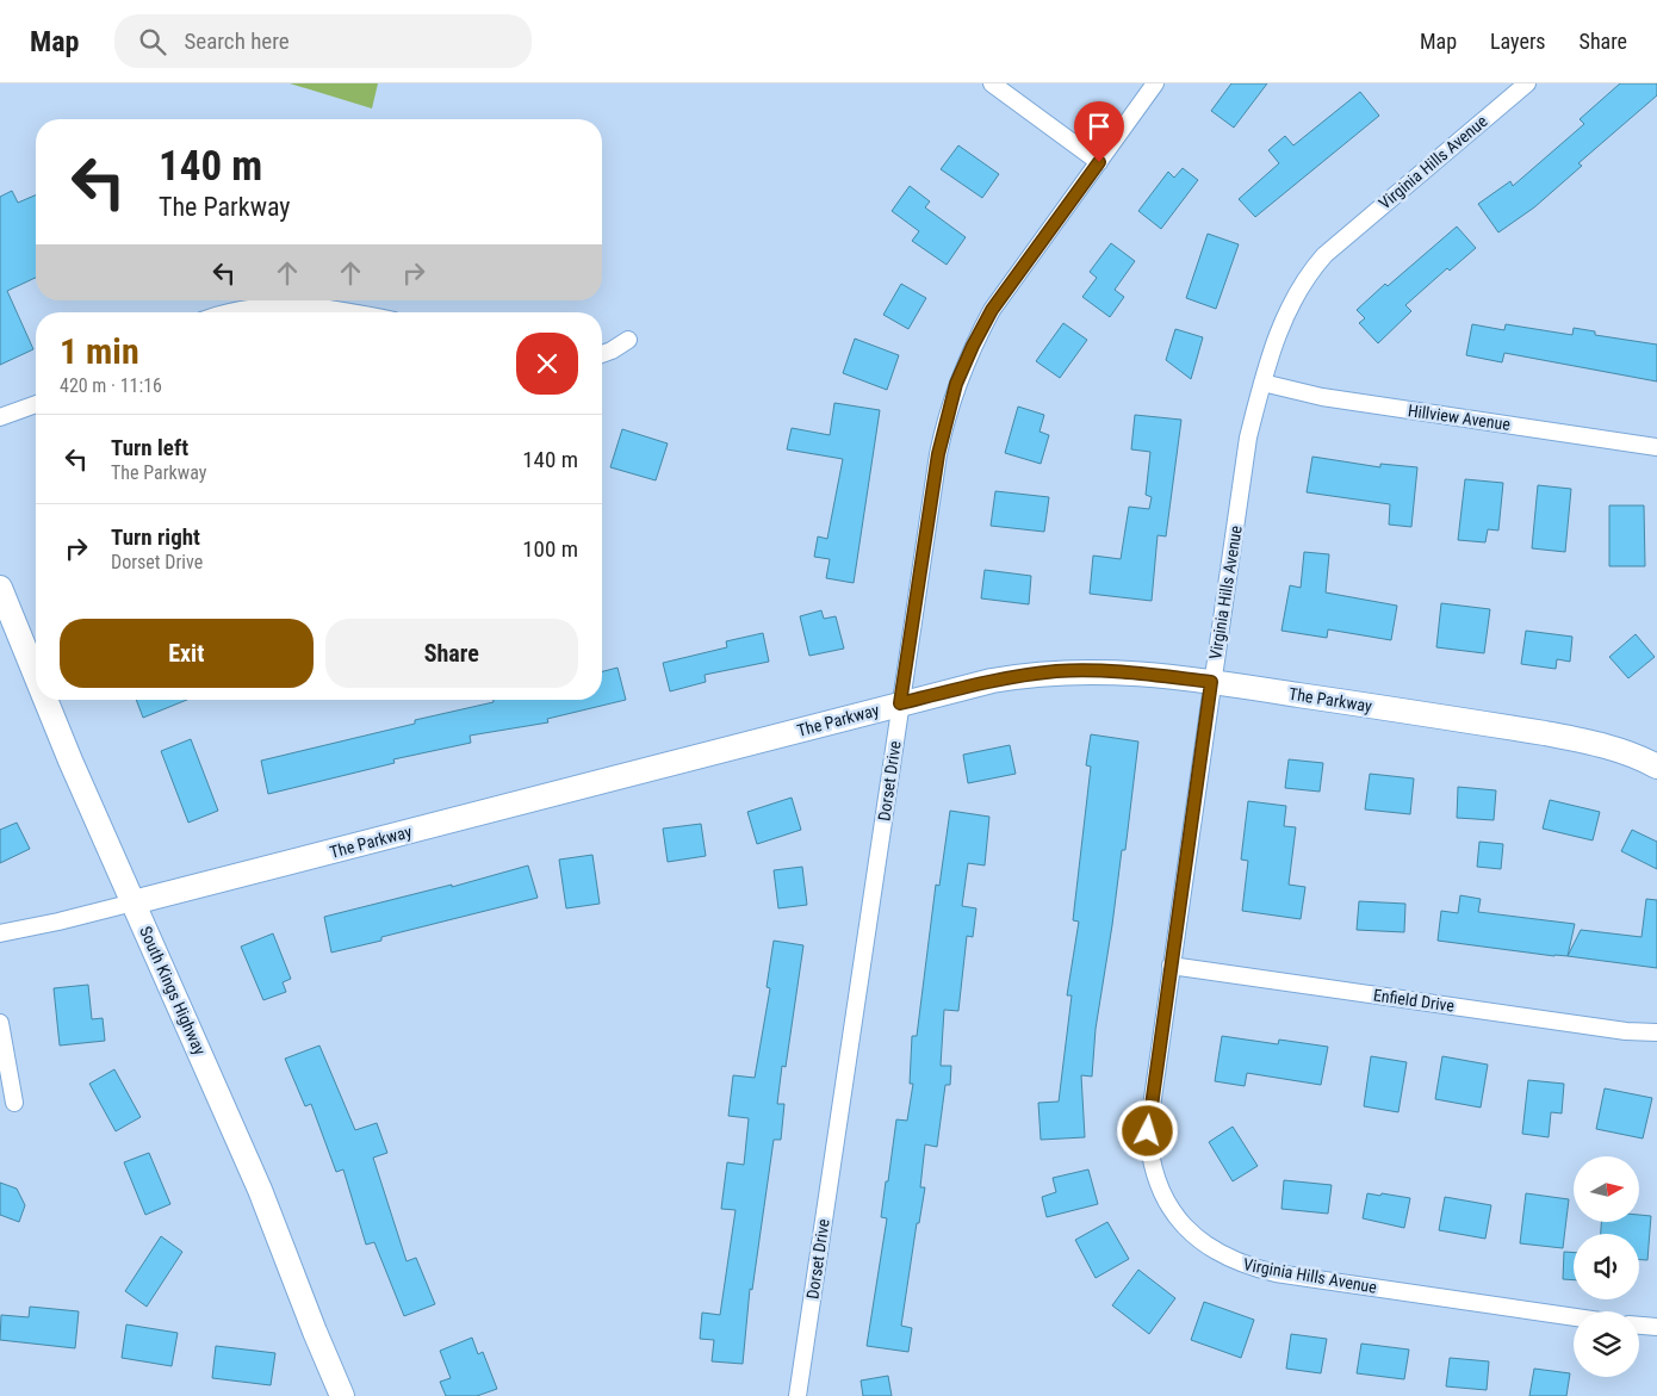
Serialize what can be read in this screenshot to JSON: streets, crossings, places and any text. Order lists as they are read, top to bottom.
{
  "streets": {
    "street": [
      "Virginia Hills Avenue",
      "Hillview Avenue",
      "The Parkway",
      "Dorset Drive",
      "South Kings Highway",
      "Enfield Drive"
    ]
  },
  "crossings": [
    ["Virginia Hills Avenue", "Hillview Avenue"],
    ["Virginia Hills Avenue", "The Parkway"],
    ["Virginia Hills Avenue", "Enfield Drive"],
    ["The Parkway", "Dorset Drive"],
    ["The Parkway", "South Kings Highway"]
  ],
  "north": "right",
  "page": {
    "header": "Map",
    "search": "Search here",
    "nav": ["Map", "Layers", "Share"],
    "turn": ["140 m", "The Parkway"],
    "heading": ["1 min", "420 m · 11:16"],
    "list": [
      {
        "name": "Turn left",
        "note": "The Parkway",
        "value": "140 m"
      },
      {
        "name": "Turn right",
        "note": "Dorset Drive",
        "value": "100 m"
      }
    ],
    "buttons": ["Exit", "Share"]
  }
}
